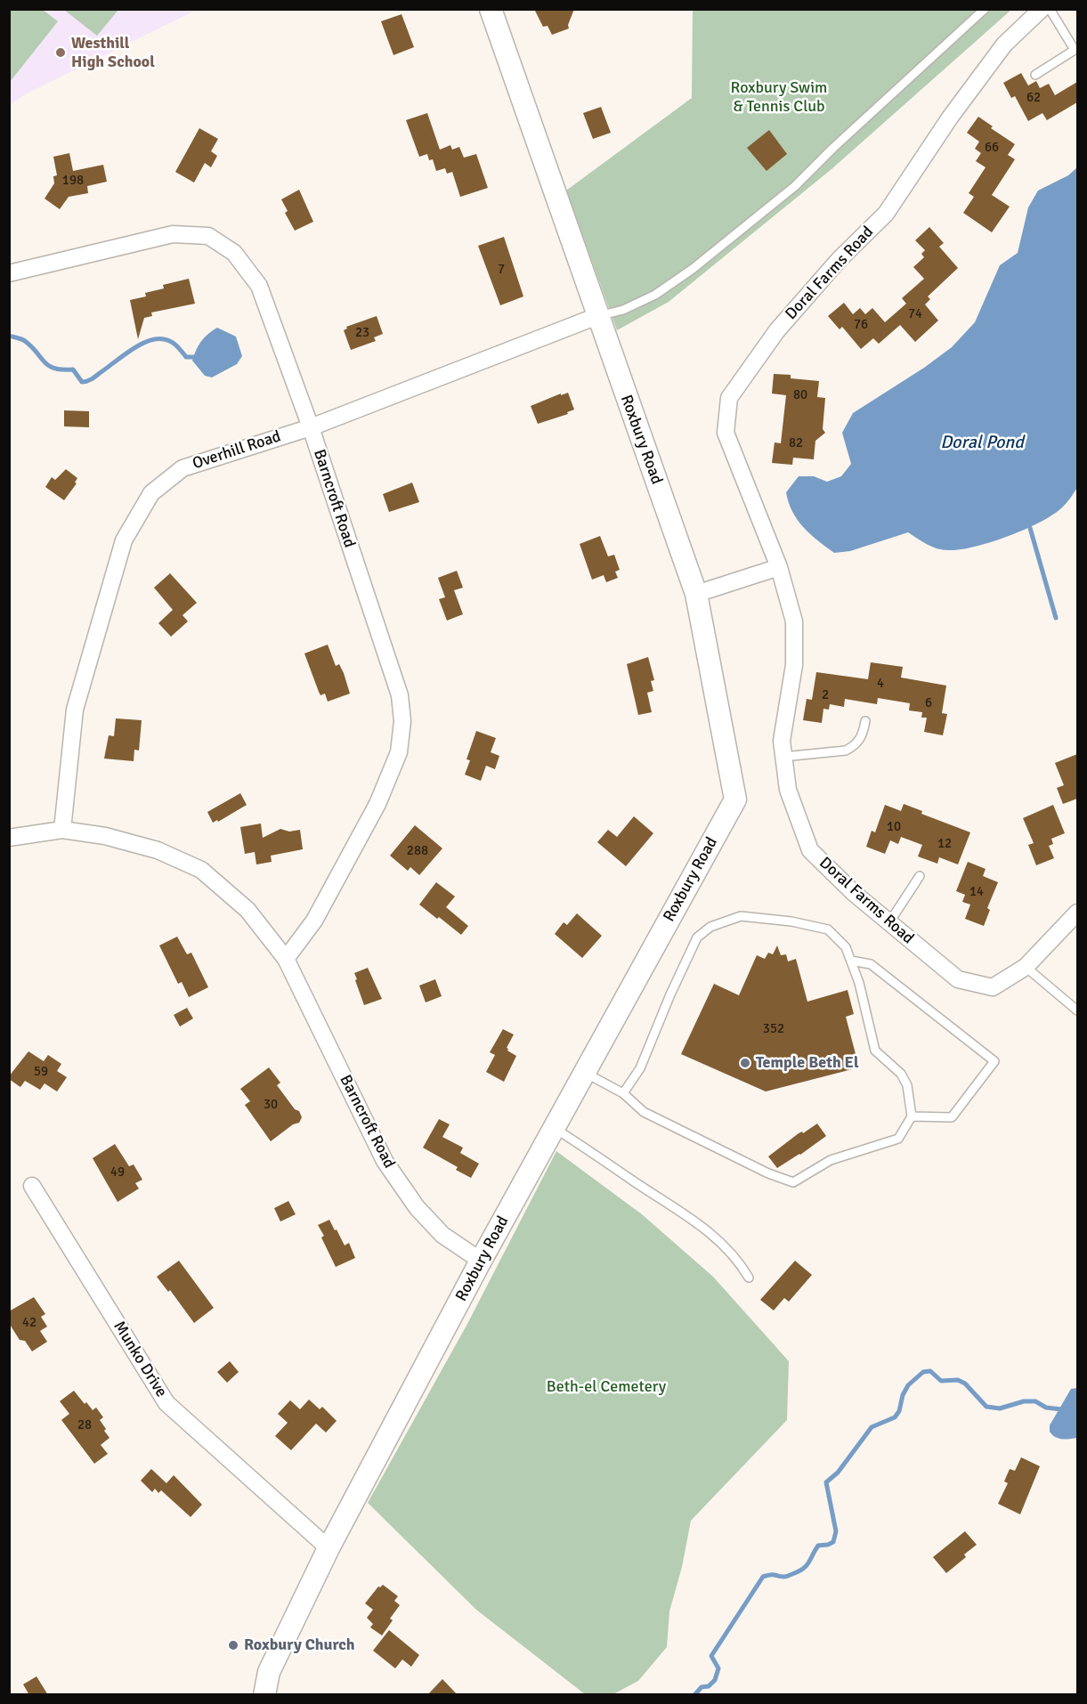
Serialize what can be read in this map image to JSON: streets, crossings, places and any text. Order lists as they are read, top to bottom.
{
  "streets": {
    "street": [
      "Doral Farms Road",
      "Roxbury Road",
      "Overhill Road",
      "Barncroft Road",
      "Munko Drive"
    ]
  },
  "crossings": [
    ["Roxbury Road", "Overhill Road"],
    ["Roxbury Road", "Barncroft Road"],
    ["Roxbury Road", "Munko Drive"],
    ["Overhill Road", "Barncroft Road"]
  ],
  "water": ["Doral Pond"],
  "parks": ["Roxbury Swim & Tennis Club", "Beth-el Cemetery"],
  "places": ["Westhill High School", "Temple Beth El", "Roxbury Church"],
  "house_numbers": [
    "62",
    "66",
    "198",
    "7",
    "74",
    "76",
    "23",
    "80",
    "82",
    "4",
    "2",
    "6",
    "10",
    "12",
    "288",
    "14",
    "352",
    "59",
    "30",
    "49",
    "42",
    "28"
  ]
}
